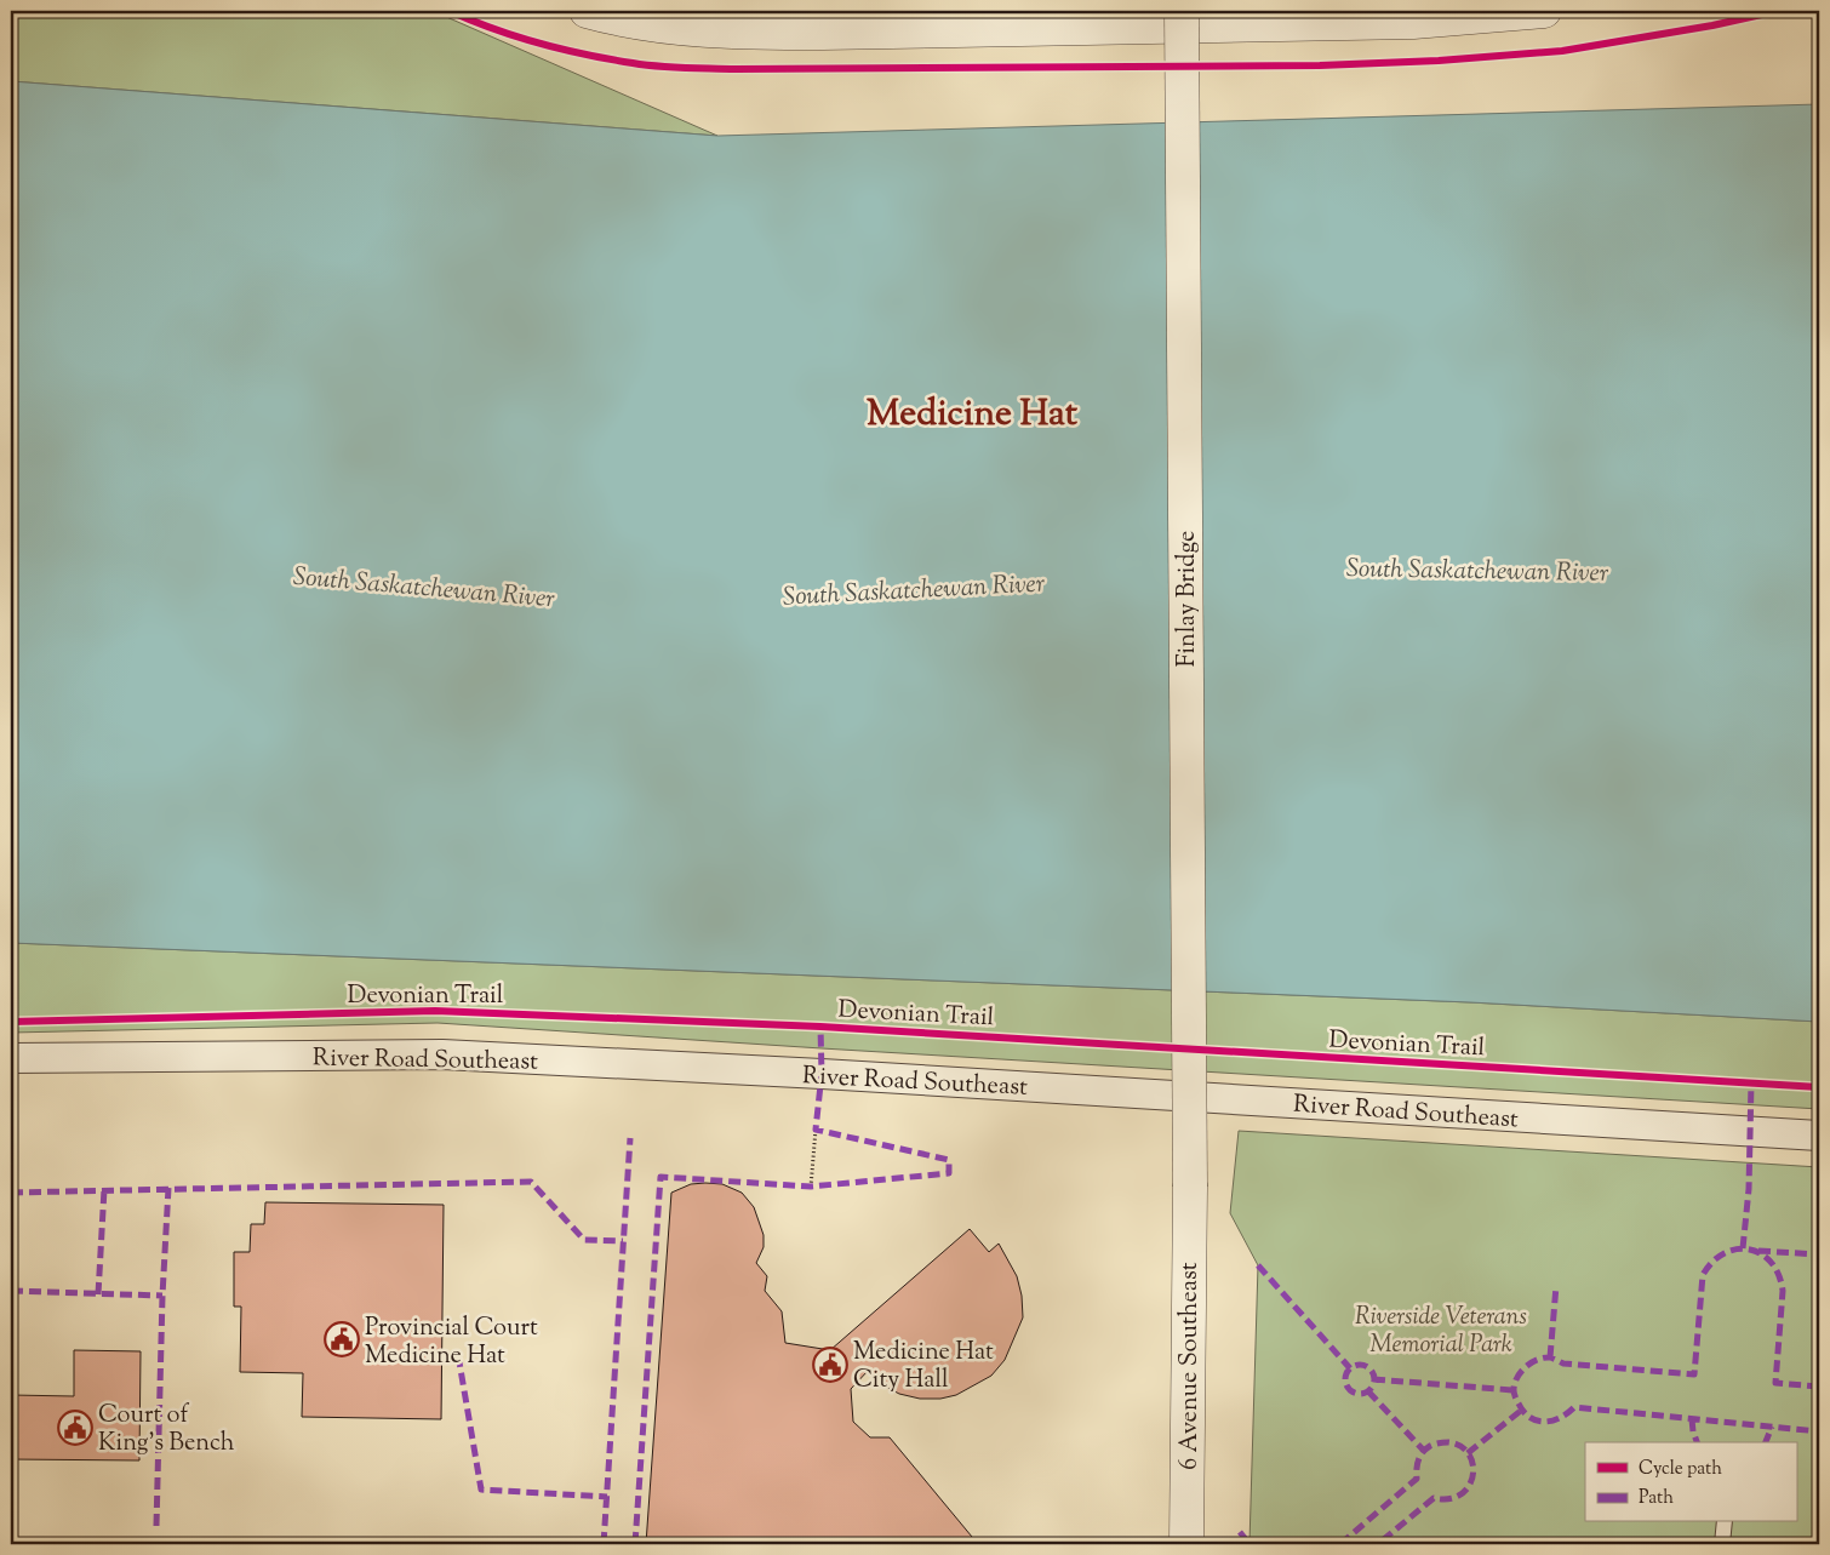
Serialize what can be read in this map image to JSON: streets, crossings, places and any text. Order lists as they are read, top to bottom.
{
  "streets": {
    "street": ["Finlay Bridge", "River Road Southeast", "6 Avenue Southeast"],
    "cycle path": ["Devonian Trail"]
  },
  "crossings": [
    ["Finlay Bridge", "6 Avenue Southeast"]
  ],
  "districts": ["Medicine Hat"],
  "water": ["South Saskatchewan River"],
  "parks": ["Riverside Veterans Memorial Park"],
  "places": {
    "public building": ["Provincial Court Medicine Hat", "Medicine Hat City Hall", "Court of King's Bench"]
  },
  "legend": ["Cycle path", "Path"]
}
